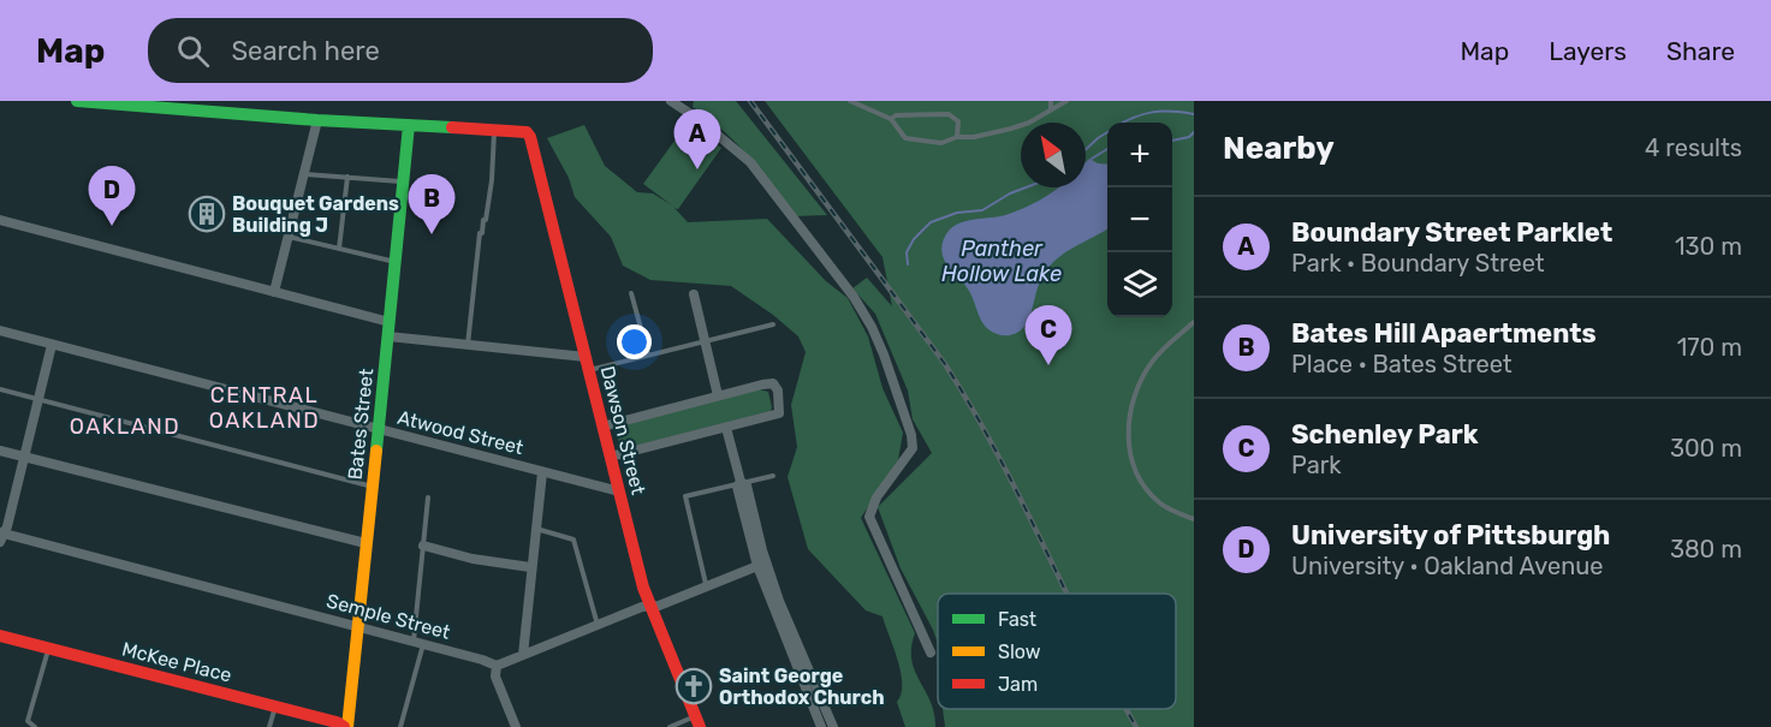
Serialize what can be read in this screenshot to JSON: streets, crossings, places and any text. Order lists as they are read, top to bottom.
{
  "streets": {
    "street": [
      "Bates Street",
      "Dawson Street",
      "Atwood Street",
      "Semple Street",
      "McKee Place"
    ]
  },
  "crossings": [
    ["Bates Street", "Atwood Street"],
    ["Bates Street", "Semple Street"],
    ["Bates Street", "McKee Place"],
    ["Dawson Street", "Atwood Street"]
  ],
  "districts": ["CENTRAL OAKLAND", "OAKLAND"],
  "water": ["Panther Hollow Lake"],
  "places": {
    "building": ["Bouquet Gardens Building J"],
    "church": ["Saint George Orthodox Church"]
  },
  "legend": ["Fast", "Slow", "Jam"],
  "north": "top left",
  "page": {
    "header": "Map",
    "search": "Search here",
    "nav": ["Map", "Layers", "Share"],
    "heading": ["Nearby", "4 results"],
    "pins": [
      "A",
      "D",
      "B",
      "C"
    ],
    "map_buttons": ["+", "−"],
    "list": [
      {
        "mark": "A",
        "name": "Boundary Street Parklet",
        "note": "Park · Boundary Street",
        "value": "130 m"
      },
      {
        "mark": "B",
        "name": "Bates Hill Apaertments",
        "note": "Place · Bates Street",
        "value": "170 m"
      },
      {
        "mark": "C",
        "name": "Schenley Park",
        "note": "Park",
        "value": "300 m"
      },
      {
        "mark": "D",
        "name": "University of Pittsburgh",
        "note": "University · Oakland Avenue",
        "value": "380 m"
      }
    ]
  }
}
